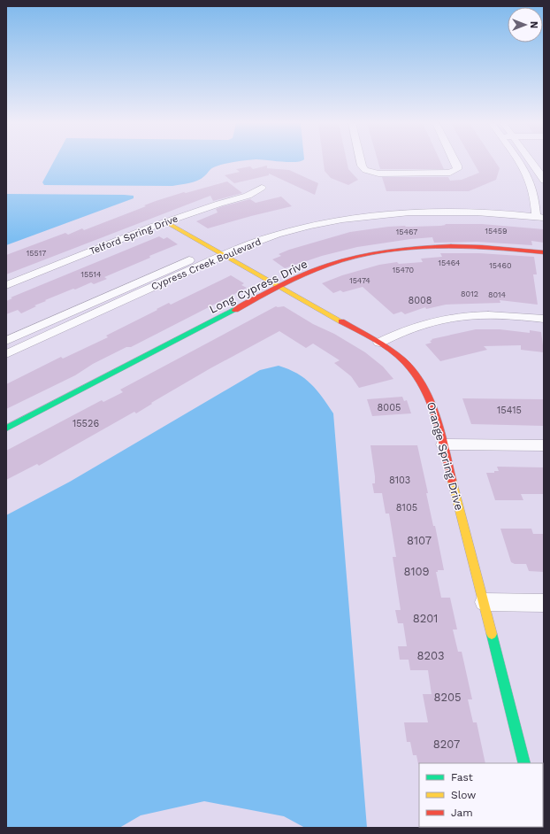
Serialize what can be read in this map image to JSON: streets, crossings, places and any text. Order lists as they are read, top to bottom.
{
  "streets": {
    "street": [
      "Telford Spring Drive",
      "Cypress Creek Boulevard",
      "Long Cypress Drive",
      "Orange Spring Drive"
    ]
  },
  "crossings": [
    ["Telford Spring Drive", "Orange Spring Drive"],
    ["Cypress Creek Boulevard", "Orange Spring Drive"],
    ["Long Cypress Drive", "Orange Spring Drive"]
  ],
  "house_numbers": [
    "15459",
    "15467",
    "15517",
    "15464",
    "15460",
    "15470",
    "15514",
    "15474",
    "8012",
    "8014",
    "8008",
    "8005",
    "15415",
    "15526",
    "8103",
    "8105",
    "8107",
    "8109",
    "8201",
    "8203",
    "8205",
    "8207"
  ],
  "legend": ["Fast", "Slow", "Jam"],
  "north": "right"
}
